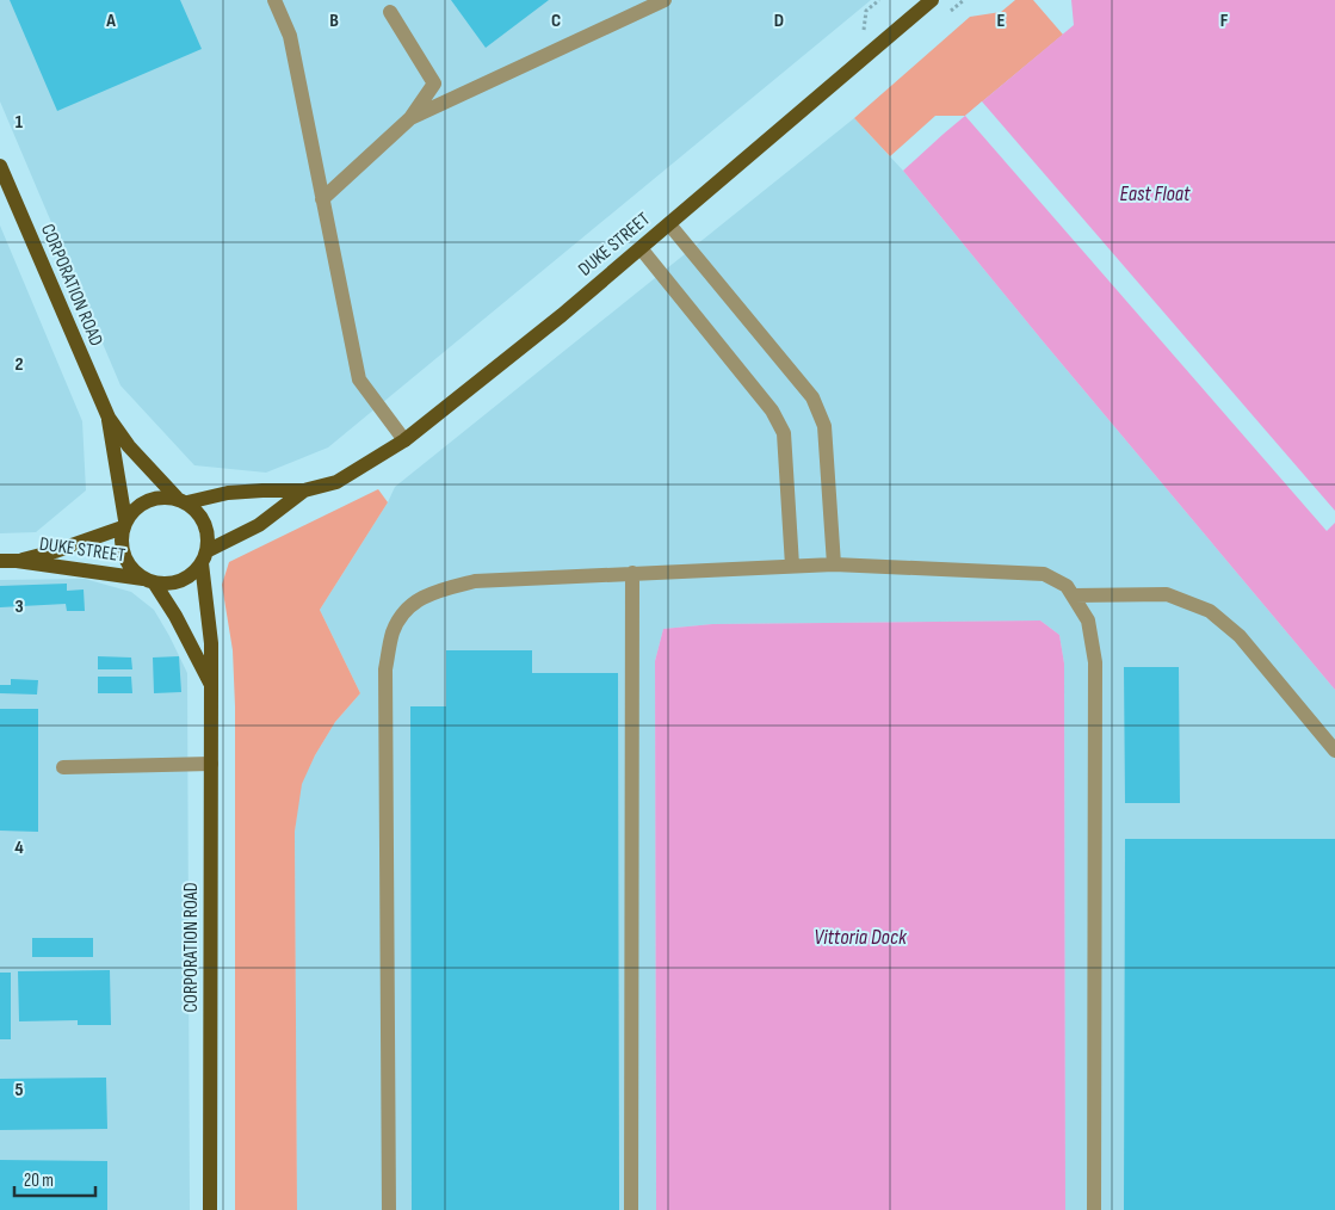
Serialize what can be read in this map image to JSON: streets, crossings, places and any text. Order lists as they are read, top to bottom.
{
  "streets": {
    "main road": ["DUKE STREET", "CORPORATION ROAD"]
  },
  "crossings": [
    ["DUKE STREET", "CORPORATION ROAD"]
  ],
  "water": ["East Float", "Vittoria Dock"],
  "scale_bar": "20 m",
  "grid": {
    "columns": [
      "A",
      "B",
      "C",
      "D",
      "E",
      "F"
    ],
    "rows": [
      "1",
      "2",
      "3",
      "4",
      "5"
    ]
  }
}
